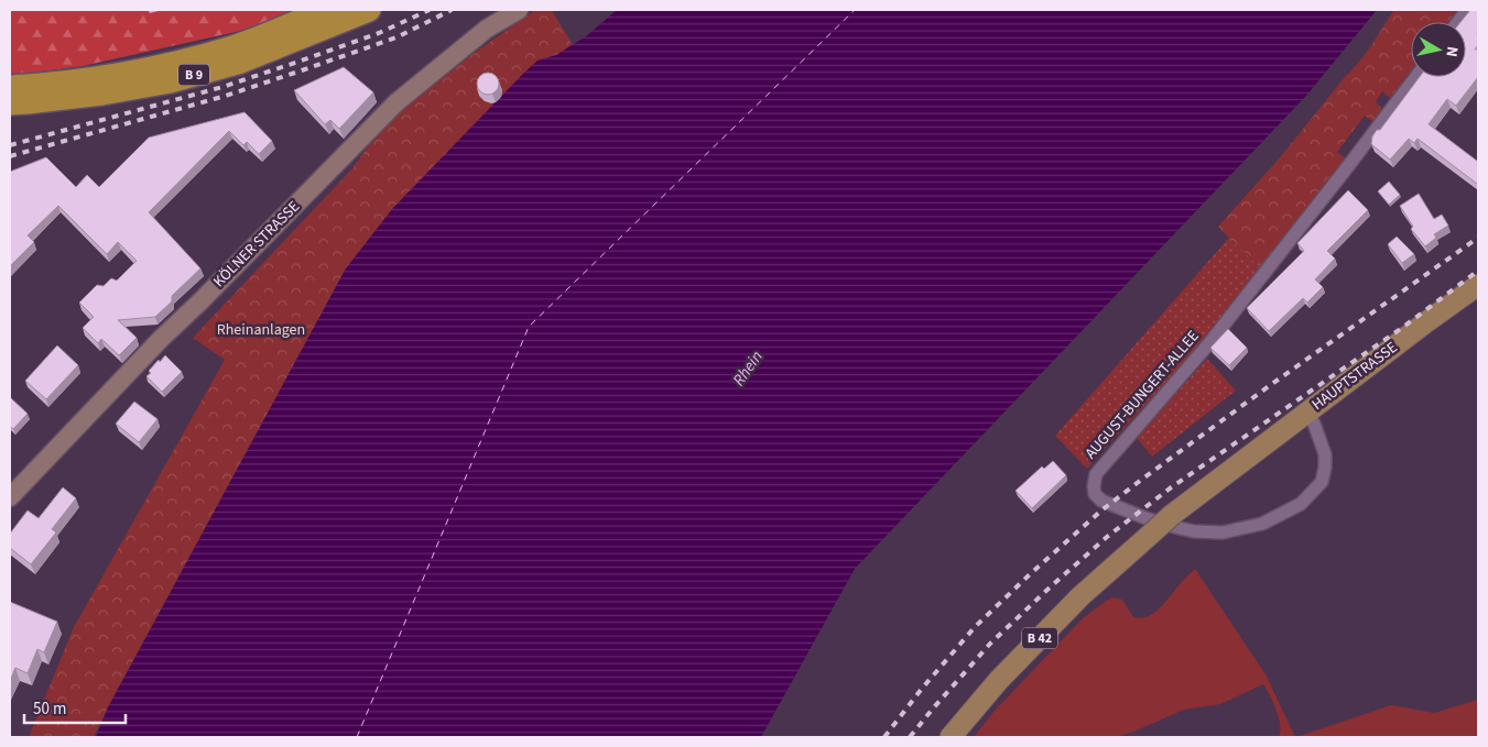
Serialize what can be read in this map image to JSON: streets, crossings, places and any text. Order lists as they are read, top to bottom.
{
  "streets": {
    "highway": ["B 9"],
    "main road": ["HAUPTSTRASSE", "B 42"],
    "street": ["KÖLNER STRASSE", "AUGUST-BUNGERT-ALLEE"]
  },
  "crossings": [
    ["HAUPTSTRASSE", "AUGUST-BUNGERT-ALLEE"]
  ],
  "water": ["Rhein"],
  "parks": ["Rheinanlagen"],
  "scale_bar": "50 m",
  "north": "right"
}
